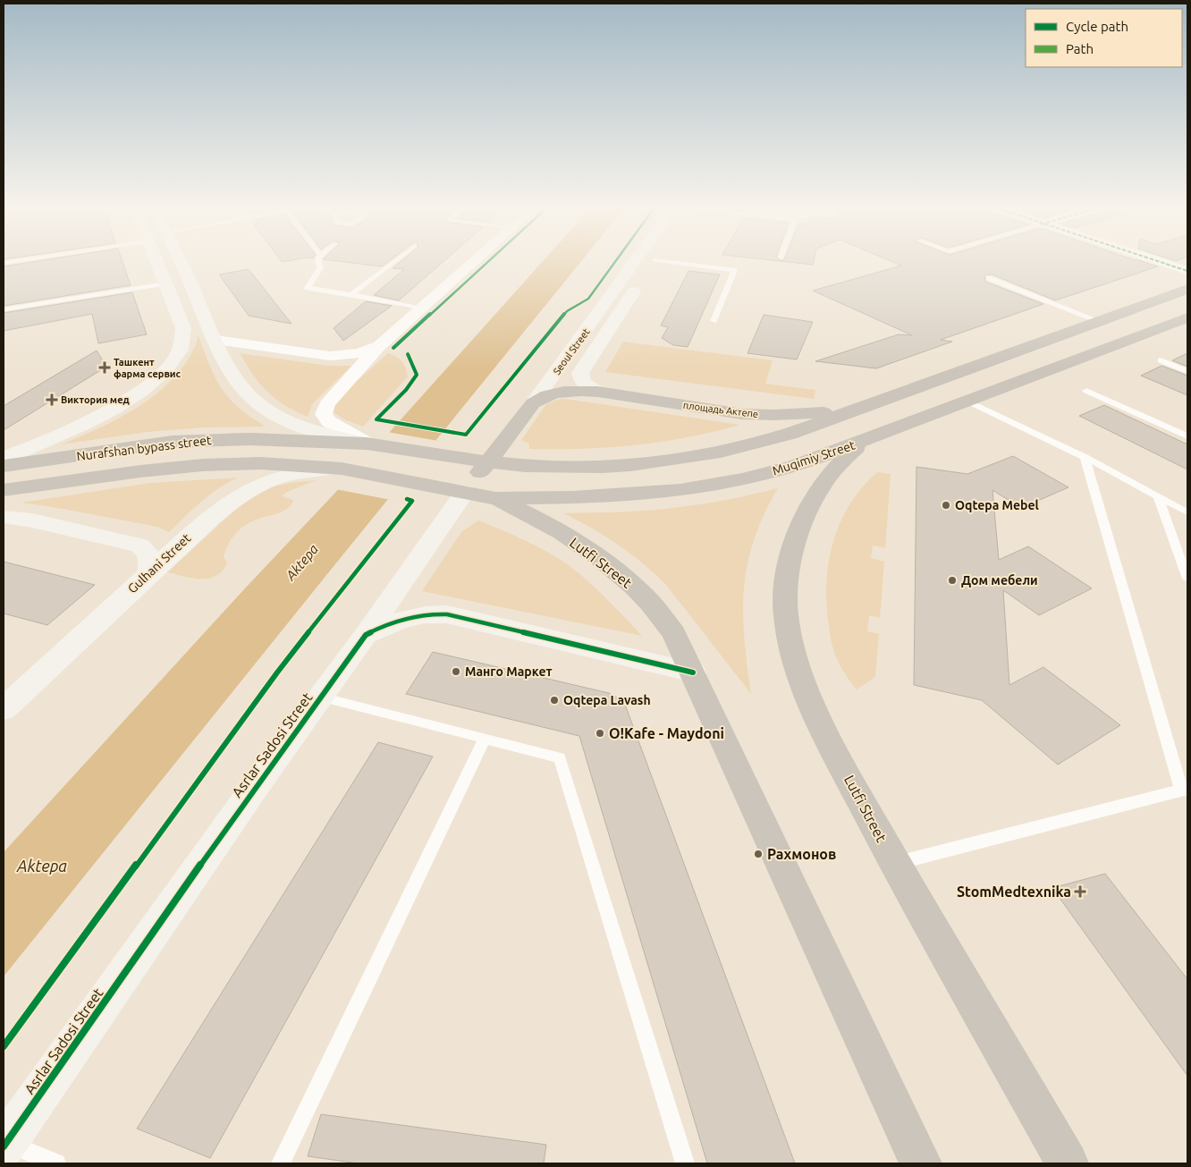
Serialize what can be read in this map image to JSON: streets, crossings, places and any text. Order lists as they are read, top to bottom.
{
  "streets": {
    "main road": [
      "Seoul Street",
      "площадь Актепе",
      "Nurafshan bypass street",
      "Muqimiy Street",
      "Lutfi Street",
      "Gulhani Street",
      "Asrlar Sadosi Street"
    ]
  },
  "crossings": [
    ["Seoul Street", "площадь Актепе"],
    ["Seoul Street", "Nurafshan bypass street"],
    ["Seoul Street", "Muqimiy Street"],
    ["Seoul Street", "Asrlar Sadosi Street"],
    ["Nurafshan bypass street", "Muqimiy Street"],
    ["Nurafshan bypass street", "Gulhani Street"],
    ["Muqimiy Street", "Lutfi Street"],
    ["Muqimiy Street", "Asrlar Sadosi Street"],
    ["Lutfi Street", "Asrlar Sadosi Street"]
  ],
  "water": ["Aktepa"],
  "places": {
    "health": ["Ташкент фарма сервис", "Виктория мед", "StomMedtexnika"],
    "other": [
      "Oqtepa Mebel",
      "Дом мебели",
      "Манго Маркет",
      "Oqtepa Lavash",
      "O!Kafe - Maydoni",
      "Рахмонов"
    ]
  },
  "legend": ["Cycle path", "Path"]
}
